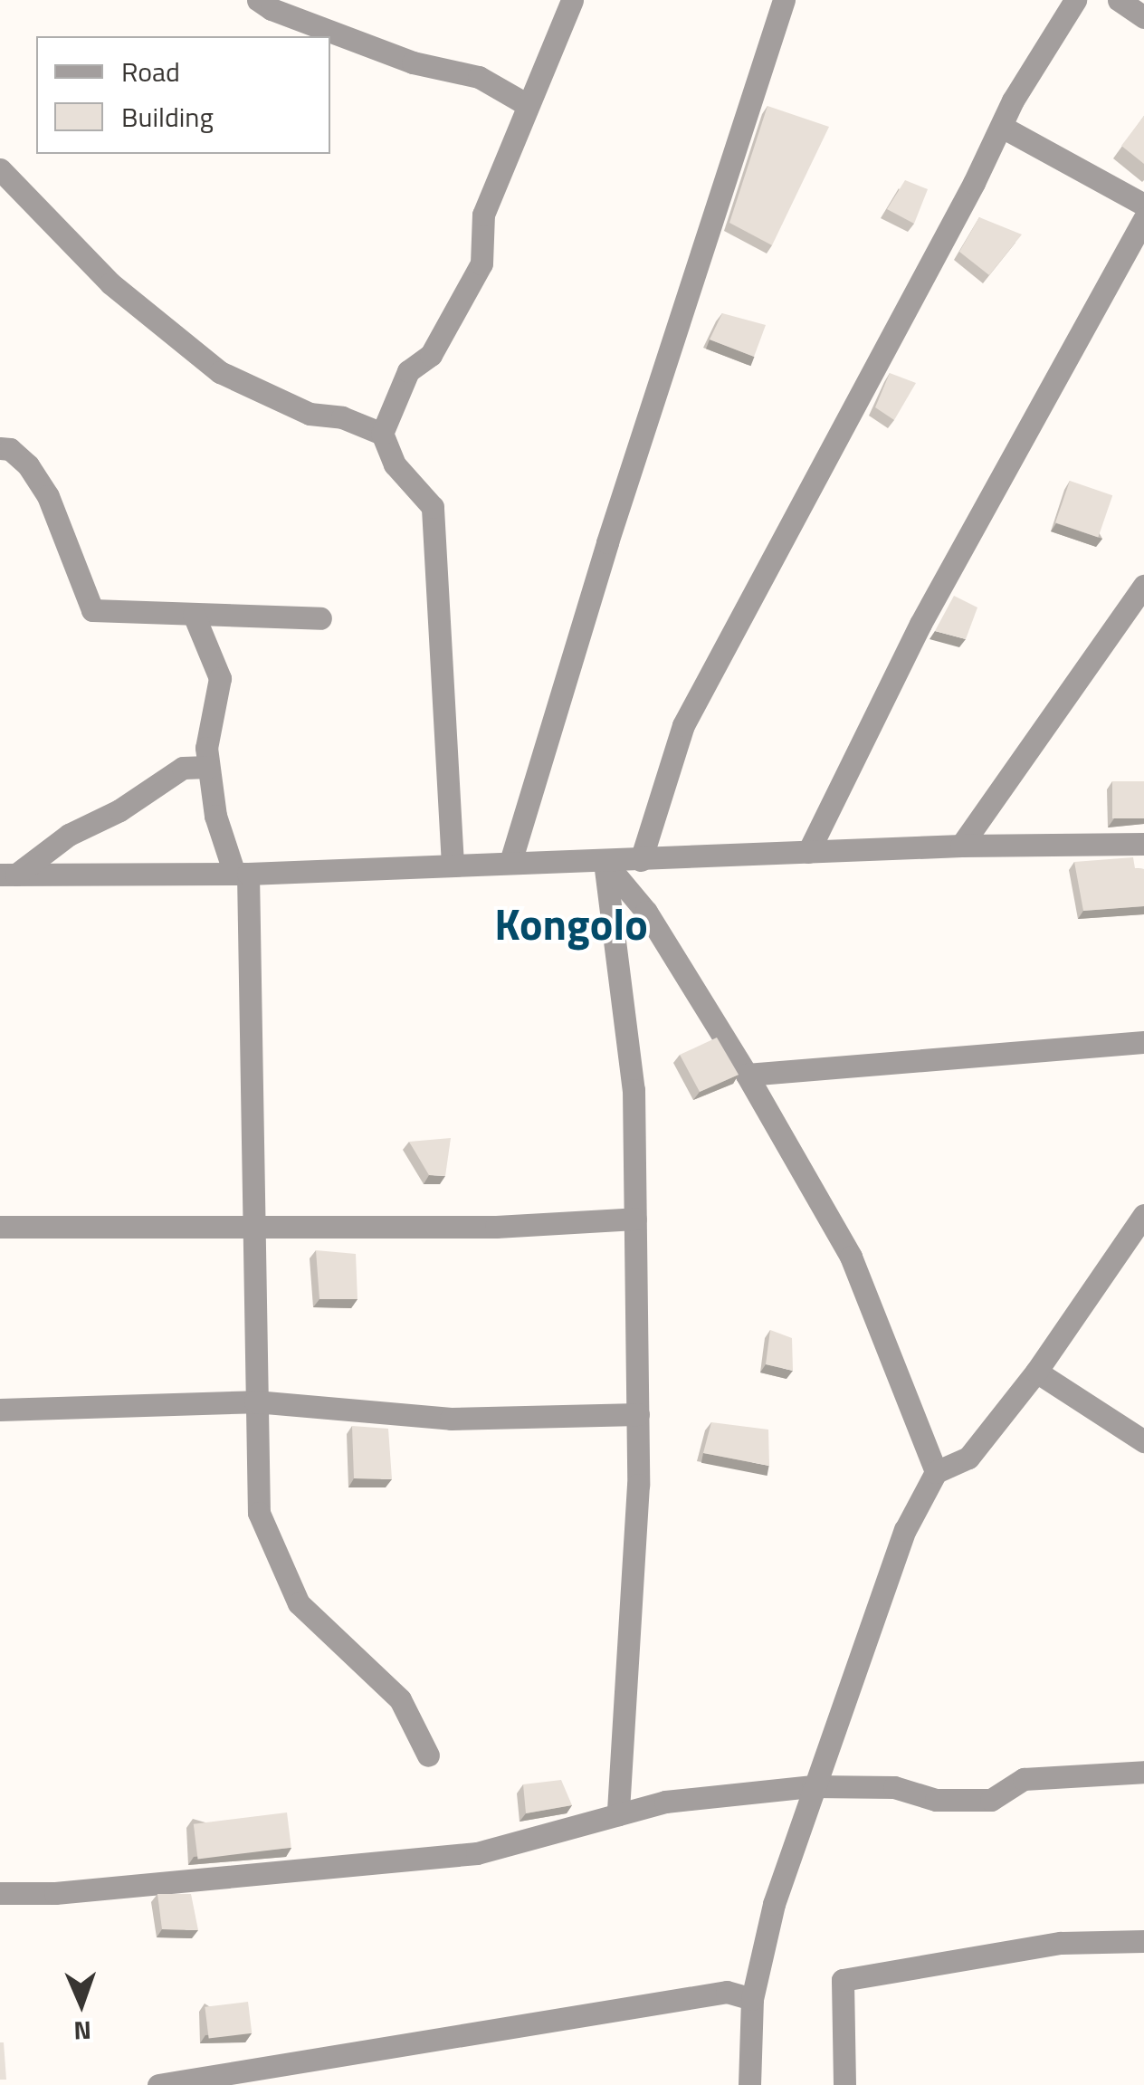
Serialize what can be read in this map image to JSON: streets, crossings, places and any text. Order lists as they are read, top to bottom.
{
  "districts": ["Kongolo"],
  "legend": ["Road", "Building"],
  "north": "bottom"
}
